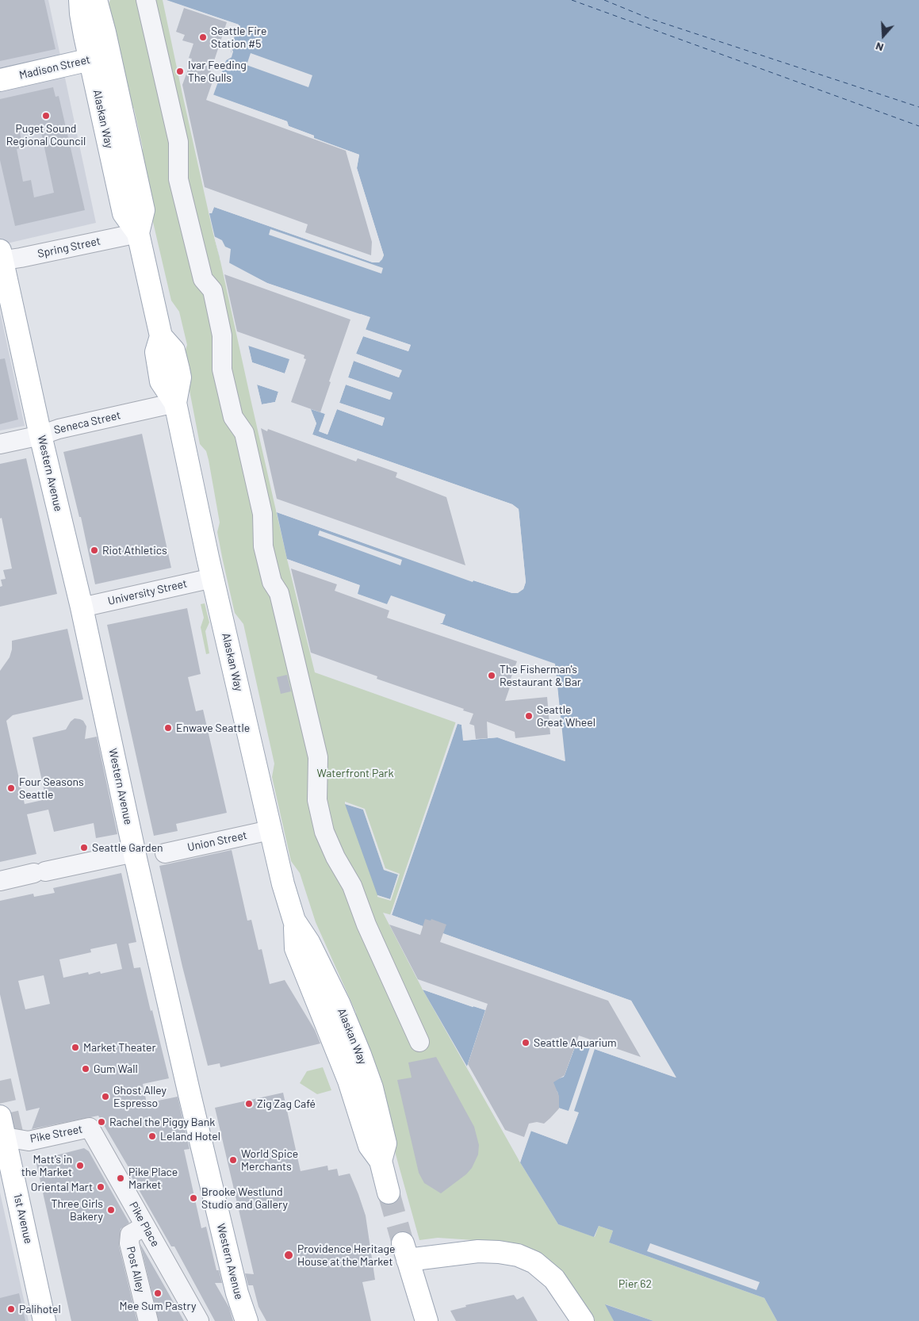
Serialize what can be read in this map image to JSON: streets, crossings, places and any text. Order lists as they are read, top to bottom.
{
  "streets": {
    "main road": [
      "Madison Street",
      "Alaskan Way",
      "Western Avenue",
      "1st Avenue"
    ],
    "street": [
      "Spring Street",
      "Seneca Street",
      "University Street",
      "Union Street",
      "Pike Street",
      "Pike Place",
      "Post Alley"
    ]
  },
  "crossings": [
    ["Madison Street", "Alaskan Way"],
    ["Alaskan Way", "Spring Street"],
    ["Alaskan Way", "Seneca Street"],
    ["Alaskan Way", "University Street"],
    ["Alaskan Way", "Union Street"],
    ["Spring Street", "Western Avenue"],
    ["Seneca Street", "Western Avenue"],
    ["Western Avenue", "University Street"],
    ["Pike Street", "1st Avenue"],
    ["Pike Street", "Pike Place"],
    ["Pike Place", "Post Alley"]
  ],
  "parks": ["Waterfront Park", "Pier 62"],
  "places": [
    "Seattle Fire Station #5",
    "Ivar Feeding The Gulls",
    "Puget Sound Regional Council",
    "Riot Athletics",
    "The Fisherman's Restaurant & Bar",
    "Seattle Great Wheel",
    "Enwave Seattle",
    "Four Seasons Seattle",
    "Seattle Garden",
    "Seattle Aquarium",
    "Market Theater",
    "Gum Wall",
    "Ghost Alley Espresso",
    "Zig Zag Café",
    "Rachel the Piggy Bank",
    "Leland Hotel",
    "World Spice Merchants",
    "Matt's in the Market",
    "Pike Place Market",
    "Oriental Mart",
    "Brooke Westlund Studio and Gallery",
    "Three Girls Bakery",
    "Providence Heritage House at the Market",
    "Mee Sum Pastry",
    "Palihotel"
  ],
  "north": "bottom"
}
